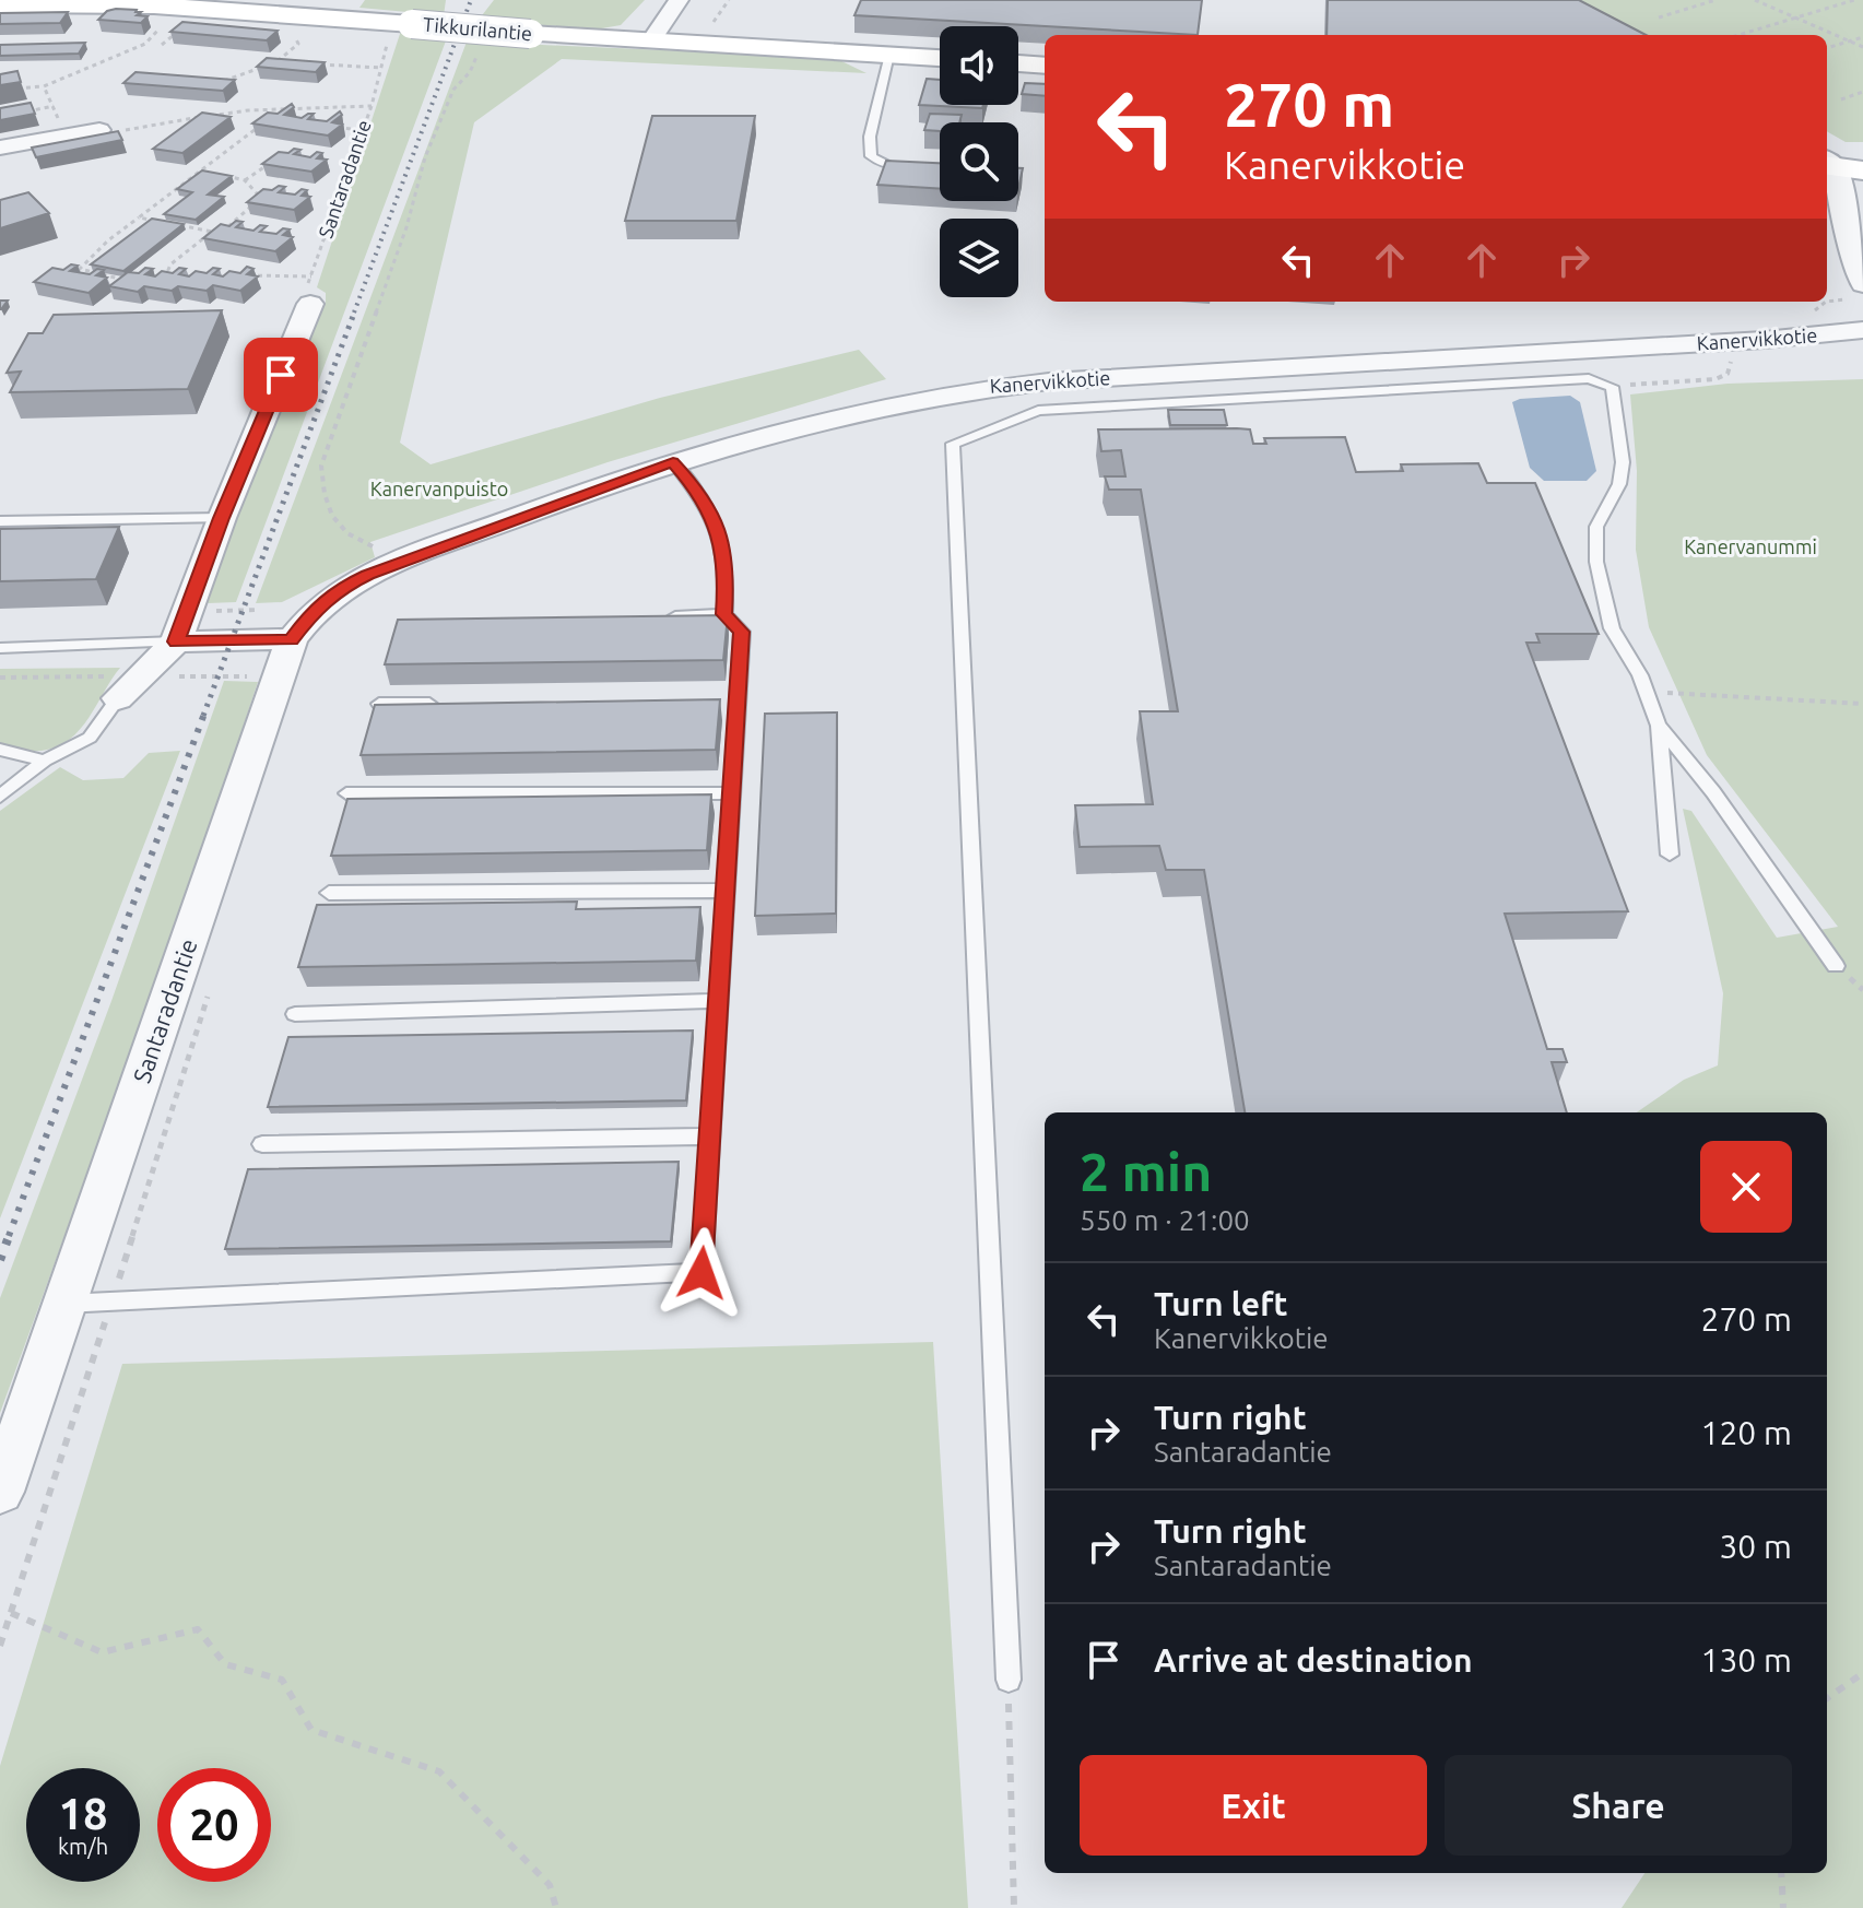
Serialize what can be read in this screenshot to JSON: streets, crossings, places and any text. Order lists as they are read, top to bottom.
{
  "streets": {
    "main road": ["Tikkurilantie"],
    "street": ["Santaradantie", "Kanervikkotie"]
  },
  "crossings": [
    ["Santaradantie", "Kanervikkotie"]
  ],
  "parks": ["Kanervanpuisto", "Kanervanummi"],
  "page": {
    "turn": ["270 m", "Kanervikkotie"],
    "heading": ["2 min", "550 m · 21:00"],
    "list": [
      {
        "name": "Turn left",
        "note": "Kanervikkotie",
        "value": "270 m"
      },
      {
        "name": "Turn right",
        "note": "Santaradantie",
        "value": "120 m"
      },
      {
        "name": "Turn right",
        "note": "Santaradantie",
        "value": "30 m"
      },
      {
        "name": "Arrive at destination",
        "value": "130 m"
      }
    ],
    "buttons": ["Exit", "Share"],
    "speed": "18 km/h",
    "limit": "20"
  }
}
